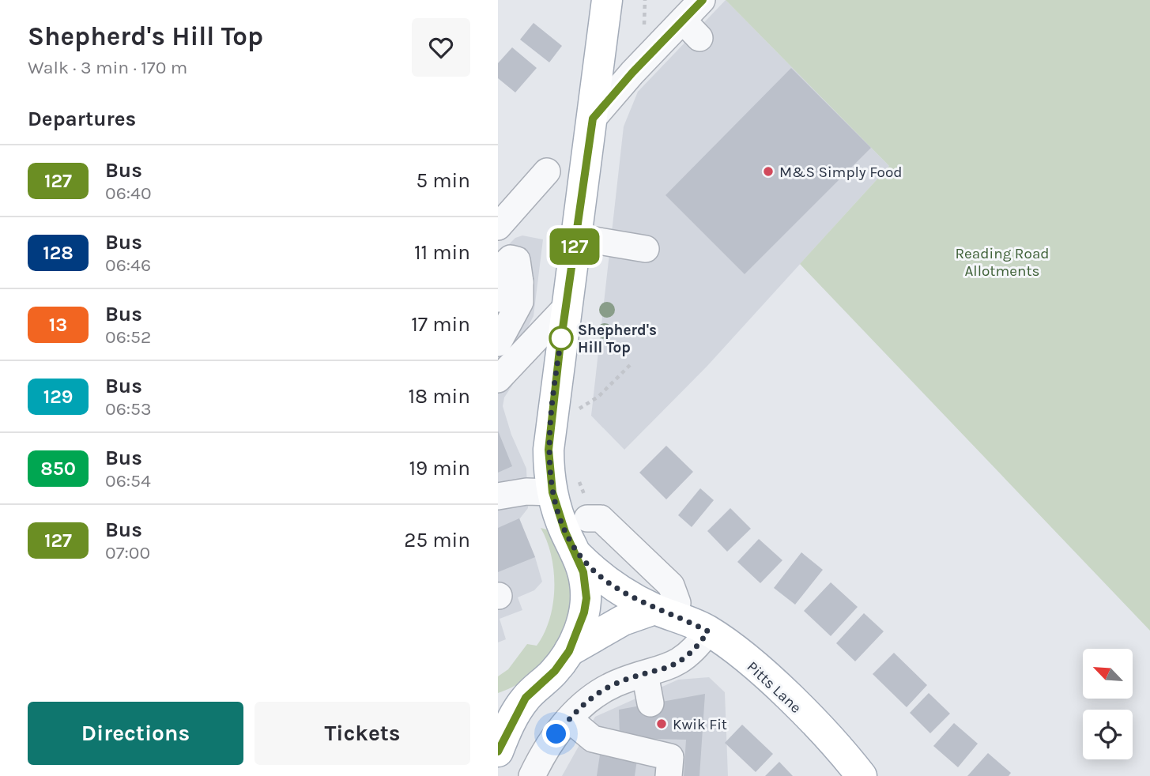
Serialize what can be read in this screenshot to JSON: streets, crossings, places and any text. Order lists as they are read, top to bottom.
{
  "streets": {
    "main road": ["Pitts Lane"]
  },
  "parks": ["Reading Road Allotments"],
  "places": ["M&S Simply Food", "Shepherd's Hill Top", "Kwik Fit"],
  "lines": ["bus line 127"],
  "north": "top left",
  "page": {
    "heading": [
      ["Shepherd's Hill Top", "Walk · 3 min · 170 m"],
      "Departures"
    ],
    "on_map": "127",
    "list": [
      {
        "mark": "127",
        "name": "Bus",
        "note": "06:40",
        "value": "5 min"
      },
      {
        "mark": "128",
        "name": "Bus",
        "note": "06:46",
        "value": "11 min"
      },
      {
        "mark": "13",
        "name": "Bus",
        "note": "06:52",
        "value": "17 min"
      },
      {
        "mark": "129",
        "name": "Bus",
        "note": "06:53",
        "value": "18 min"
      },
      {
        "mark": "850",
        "name": "Bus",
        "note": "06:54",
        "value": "19 min"
      },
      {
        "mark": "127",
        "name": "Bus",
        "note": "07:00",
        "value": "25 min"
      }
    ],
    "buttons": ["Directions", "Tickets"]
  }
}
